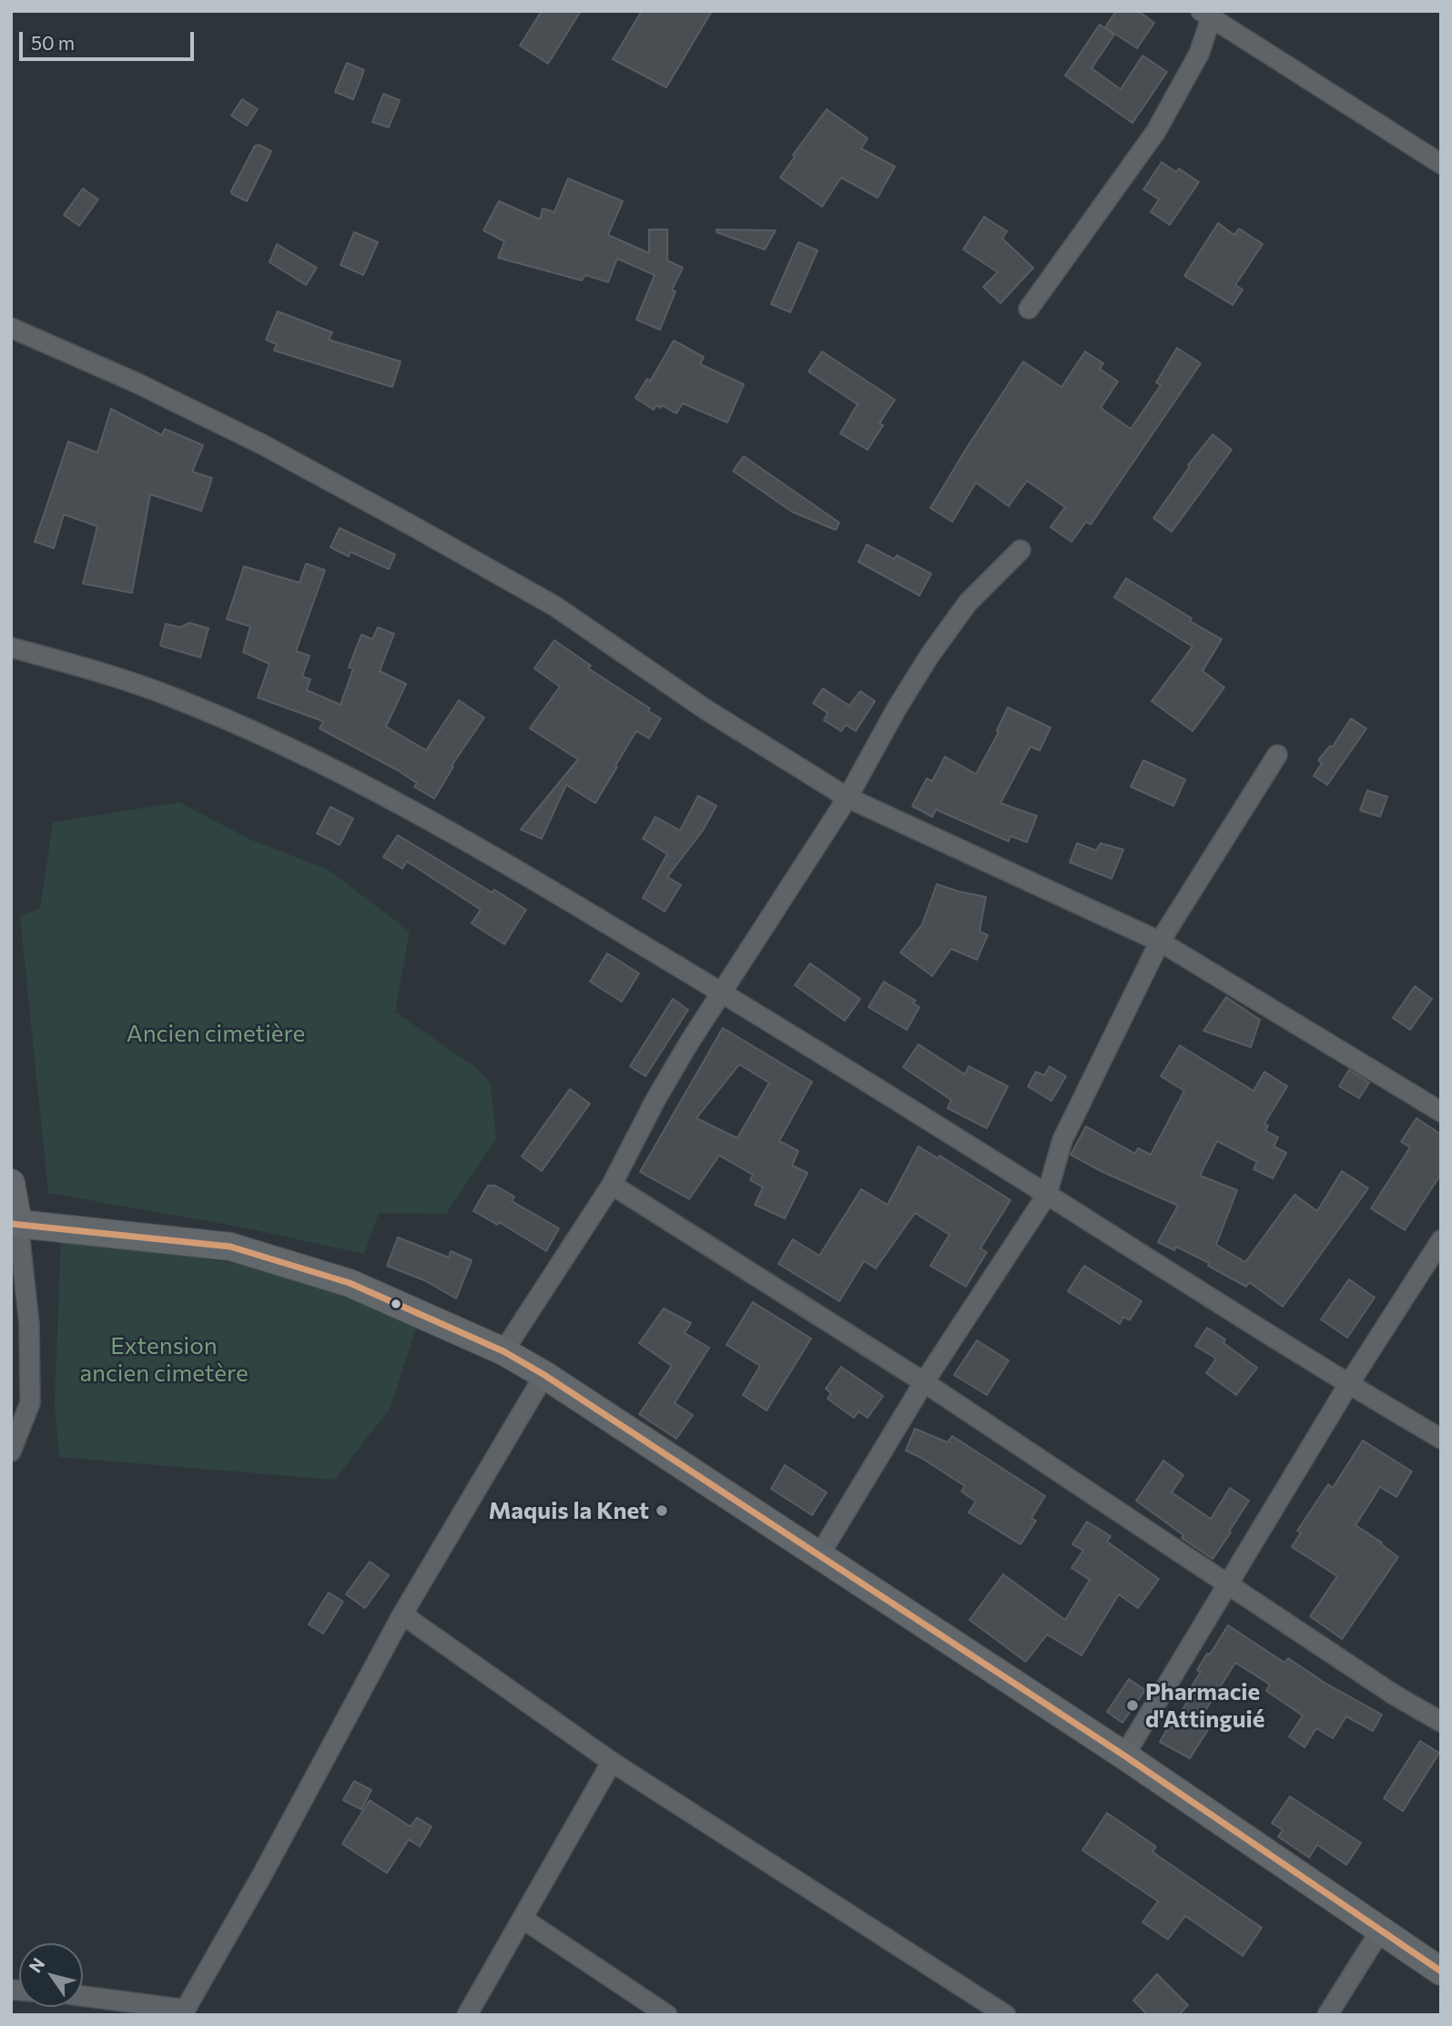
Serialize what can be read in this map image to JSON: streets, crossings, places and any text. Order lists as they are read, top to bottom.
{
  "parks": ["Ancien cimetière", "Extension ancien cimetère"],
  "places": ["Maquis la Knet", "Pharmacie d'Attinguié"],
  "scale_bar": "50 m",
  "north": "top left"
}
